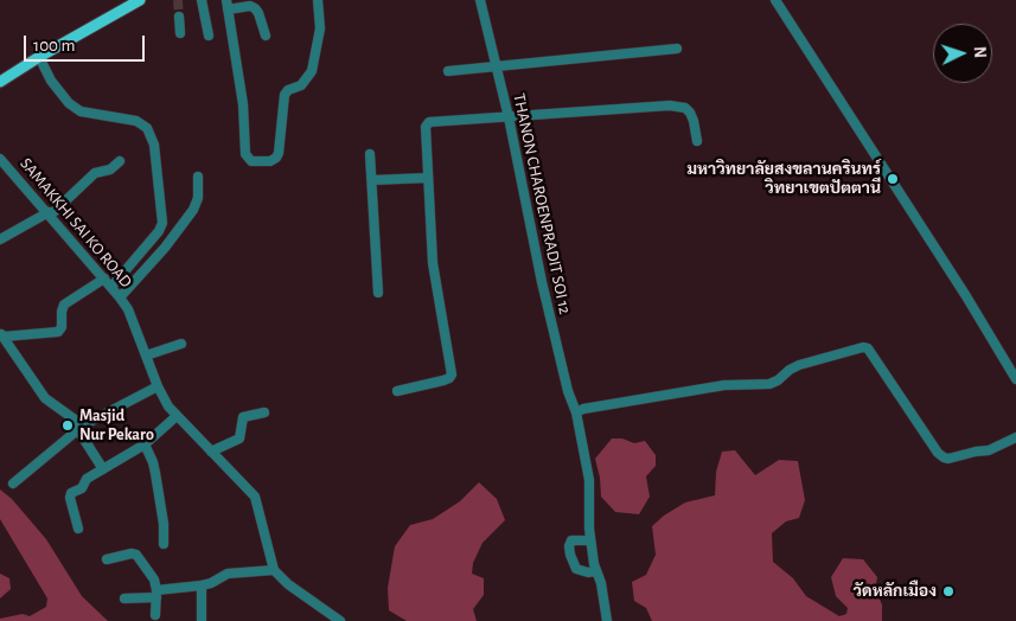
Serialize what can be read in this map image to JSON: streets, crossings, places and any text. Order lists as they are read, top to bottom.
{
  "streets": {
    "street": ["THANON CHAROENPRADIT SOI 12", "SAMAKKHI SAI KO ROAD"]
  },
  "places": ["มหาวิทยาลัยสงขลานครินทร์ วิทยาเขตปัตตานี", "Masjid Nur Pekaro", "วัดหลักเมือง"],
  "scale_bar": "100 m",
  "north": "right"
}
